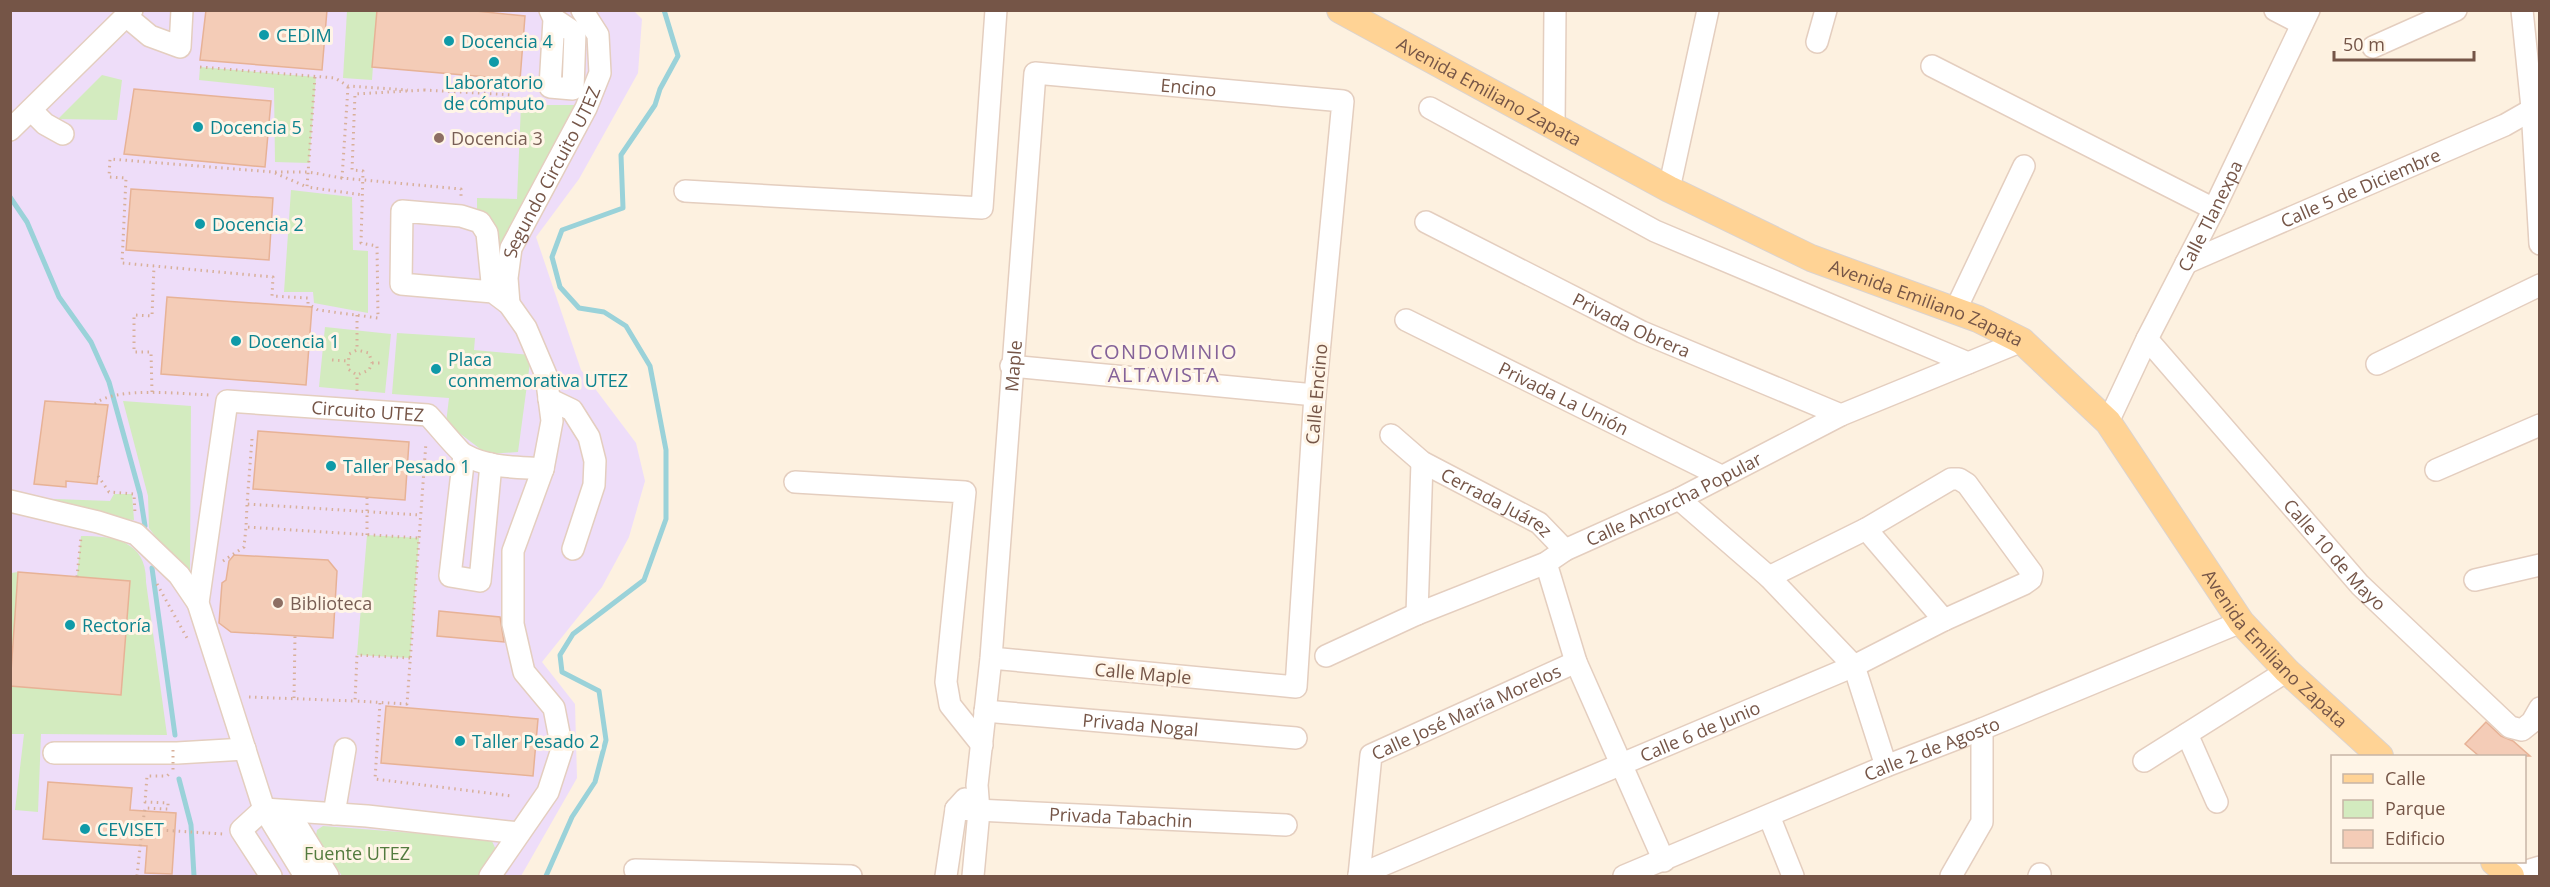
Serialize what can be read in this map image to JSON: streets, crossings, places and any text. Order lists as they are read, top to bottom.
{
  "streets": {
    "main road": ["Avenida Emiliano Zapata"],
    "street": [
      "Encino",
      "Segundo Circuito UTEZ",
      "Calle 5 de Diciembre",
      "Calle Tlanexpa",
      "Privada Obrera",
      "Maple",
      "Calle Encino",
      "Privada La Unión",
      "Circuito UTEZ",
      "Calle Antorcha Popular",
      "Cerrada Juárez",
      "Calle 10 de Mayo",
      "Calle Maple",
      "Calle José María Morelos",
      "Privada Nogal",
      "Calle 6 de Junio",
      "Calle 2 de Agosto",
      "Privada Tabachin"
    ]
  },
  "crossings": [
    ["Encino", "Maple"],
    ["Encino", "Calle Encino"],
    ["Avenida Emiliano Zapata", "Calle Tlanexpa"],
    ["Avenida Emiliano Zapata", "Calle Antorcha Popular"],
    ["Avenida Emiliano Zapata", "Calle 2 de Agosto"],
    ["Calle 5 de Diciembre", "Calle Tlanexpa"],
    ["Calle Tlanexpa", "Calle 10 de Mayo"],
    ["Privada Obrera", "Calle Antorcha Popular"],
    ["Maple", "Calle Maple"],
    ["Maple", "Privada Nogal"],
    ["Maple", "Privada Tabachin"],
    ["Calle Encino", "Calle Maple"],
    ["Privada La Unión", "Calle Antorcha Popular"],
    ["Calle Antorcha Popular", "Cerrada Juárez"],
    ["Calle José María Morelos", "Calle 6 de Junio"]
  ],
  "districts": ["CONDOMINIO ALTAVISTA"],
  "parks": ["Fuente UTEZ"],
  "places": [
    "CEDIM",
    "Docencia 4",
    "Laboratorio de cómputo",
    "Docencia 5",
    "Docencia 3",
    "Docencia 2",
    "Docencia 1",
    "Placa conmemorativa UTEZ",
    "Taller Pesado 1",
    "Biblioteca",
    "Rectoría",
    "Taller Pesado 2",
    "CEVISET"
  ],
  "legend": ["Calle", "Parque", "Edificio"],
  "scale_bar": "50 m"
}
